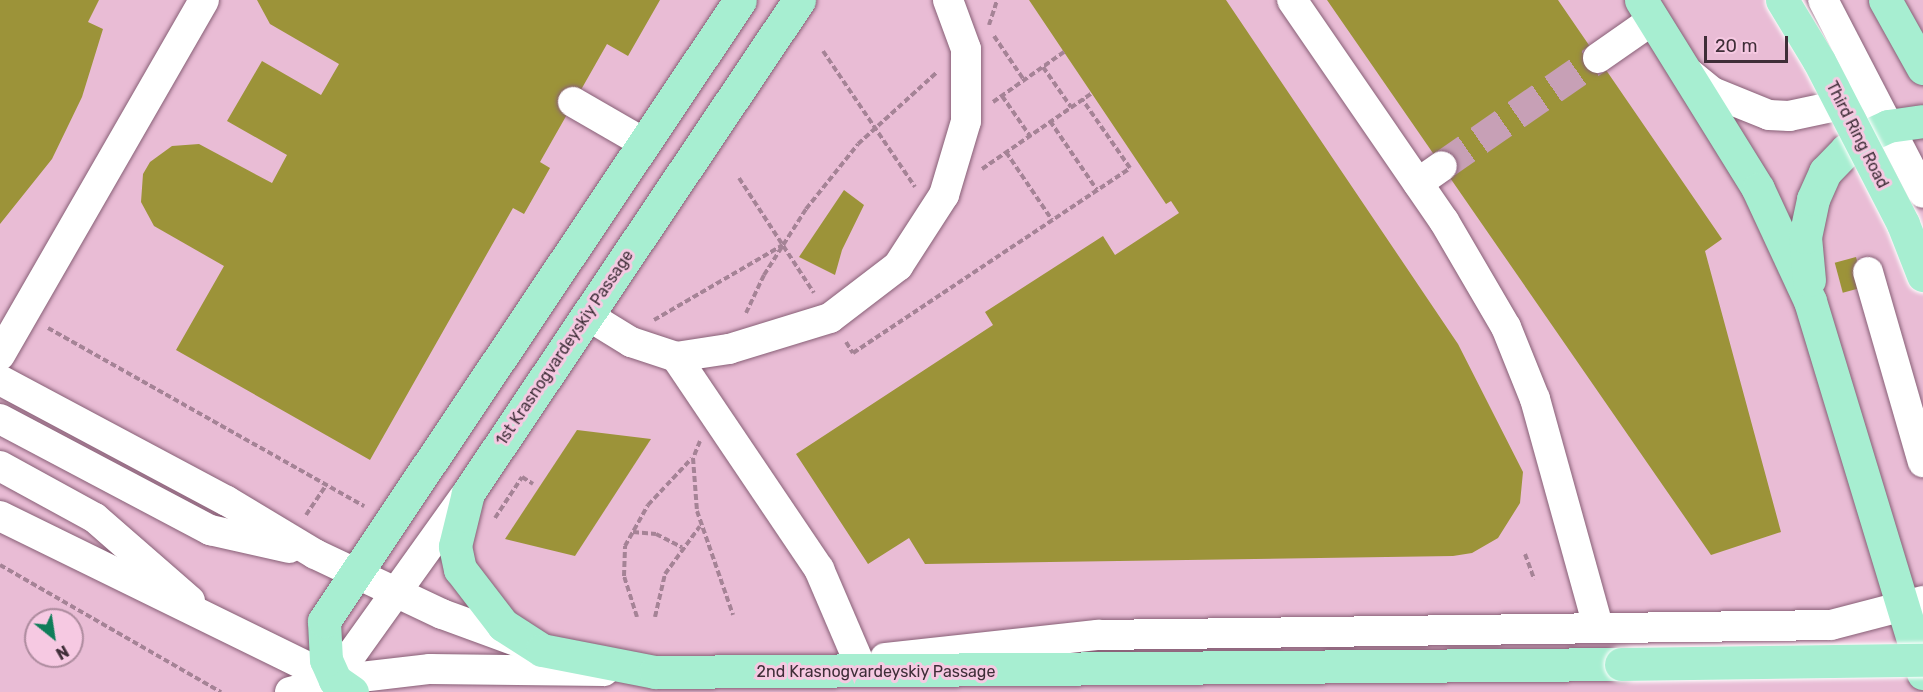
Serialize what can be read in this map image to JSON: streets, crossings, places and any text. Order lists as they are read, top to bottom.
{
  "streets": {
    "main road": ["Third Ring Road", "1st Krasnogvardeyskiy Passage", "2nd Krasnogvardeyskiy Passage"]
  },
  "crossings": [
    ["1st Krasnogvardeyskiy Passage", "2nd Krasnogvardeyskiy Passage"]
  ],
  "scale_bar": "20 m",
  "north": "bottom right"
}
